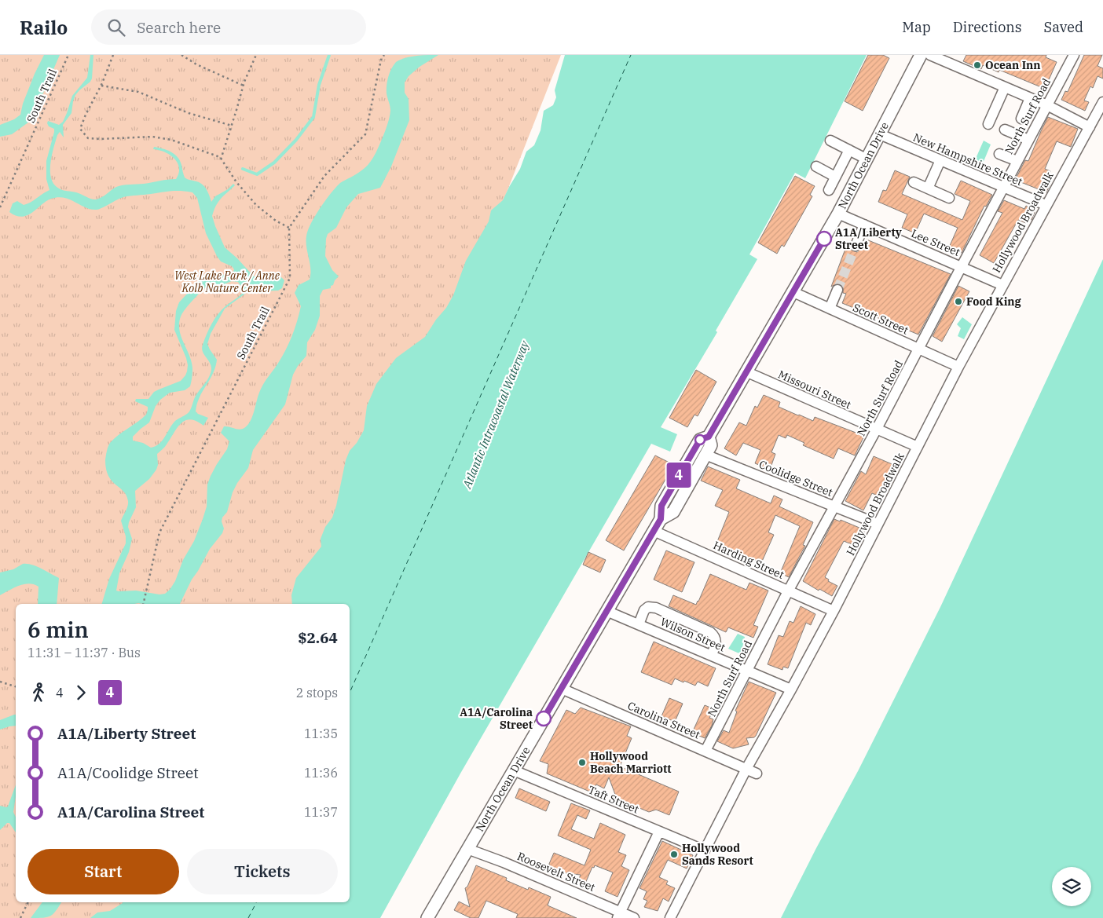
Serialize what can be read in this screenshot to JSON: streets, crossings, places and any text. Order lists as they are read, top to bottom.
{
  "streets": {
    "main road": ["North Ocean Drive"],
    "street": [
      "North Surf Road",
      "New Hampshire Street",
      "Hollywood Broadwalk",
      "Lee Street",
      "Scott Street",
      "Missouri Street",
      "Coolidge Street",
      "Harding Street",
      "Wilson Street",
      "Carolina Street",
      "Taft Street",
      "Roosevelt Street"
    ],
    "path": ["South Trail"]
  },
  "crossings": [
    ["North Surf Road", "New Hampshire Street"],
    ["North Surf Road", "Lee Street"],
    ["North Surf Road", "Scott Street"],
    ["North Surf Road", "Missouri Street"],
    ["North Surf Road", "Coolidge Street"],
    ["North Surf Road", "Harding Street"],
    ["North Surf Road", "Wilson Street"],
    ["North Surf Road", "Carolina Street"],
    ["New Hampshire Street", "North Ocean Drive"],
    ["New Hampshire Street", "Hollywood Broadwalk"],
    ["North Ocean Drive", "Lee Street"],
    ["North Ocean Drive", "Scott Street"],
    ["North Ocean Drive", "Missouri Street"],
    ["North Ocean Drive", "Coolidge Street"],
    ["North Ocean Drive", "Harding Street"],
    ["North Ocean Drive", "Wilson Street"],
    ["North Ocean Drive", "Carolina Street"],
    ["North Ocean Drive", "Taft Street"],
    ["North Ocean Drive", "Roosevelt Street"],
    ["Hollywood Broadwalk", "Lee Street"],
    ["Hollywood Broadwalk", "Scott Street"],
    ["Hollywood Broadwalk", "Missouri Street"],
    ["Hollywood Broadwalk", "Coolidge Street"],
    ["Hollywood Broadwalk", "Harding Street"],
    ["Hollywood Broadwalk", "Wilson Street"],
    ["Hollywood Broadwalk", "Carolina Street"],
    ["Hollywood Broadwalk", "Taft Street"]
  ],
  "water": ["Atlantic Intracoastal Waterway"],
  "parks": ["West Lake Park / Anne Kolb Nature Center"],
  "places": [
    "Ocean Inn",
    "A1A/Liberty Street",
    "Food King",
    "A1A/Carolina Street",
    "Hollywood Beach Marriott",
    "Hollywood Sands Resort"
  ],
  "lines": ["bus line 4"],
  "page": {
    "header": "Railo",
    "search": "Search here",
    "nav": ["Map", "Directions", "Saved"],
    "on_map": "4",
    "heading": ["6 min", "11:31 – 11:37 · Bus", "$2.64"],
    "legs": ["4", "4", "2 stops"],
    "list": [
      {
        "name": "A1A/Liberty Street",
        "value": "11:35"
      },
      {
        "name": "A1A/Coolidge Street",
        "value": "11:36"
      },
      {
        "name": "A1A/Carolina Street",
        "value": "11:37"
      }
    ],
    "buttons": ["Start", "Tickets"]
  }
}
